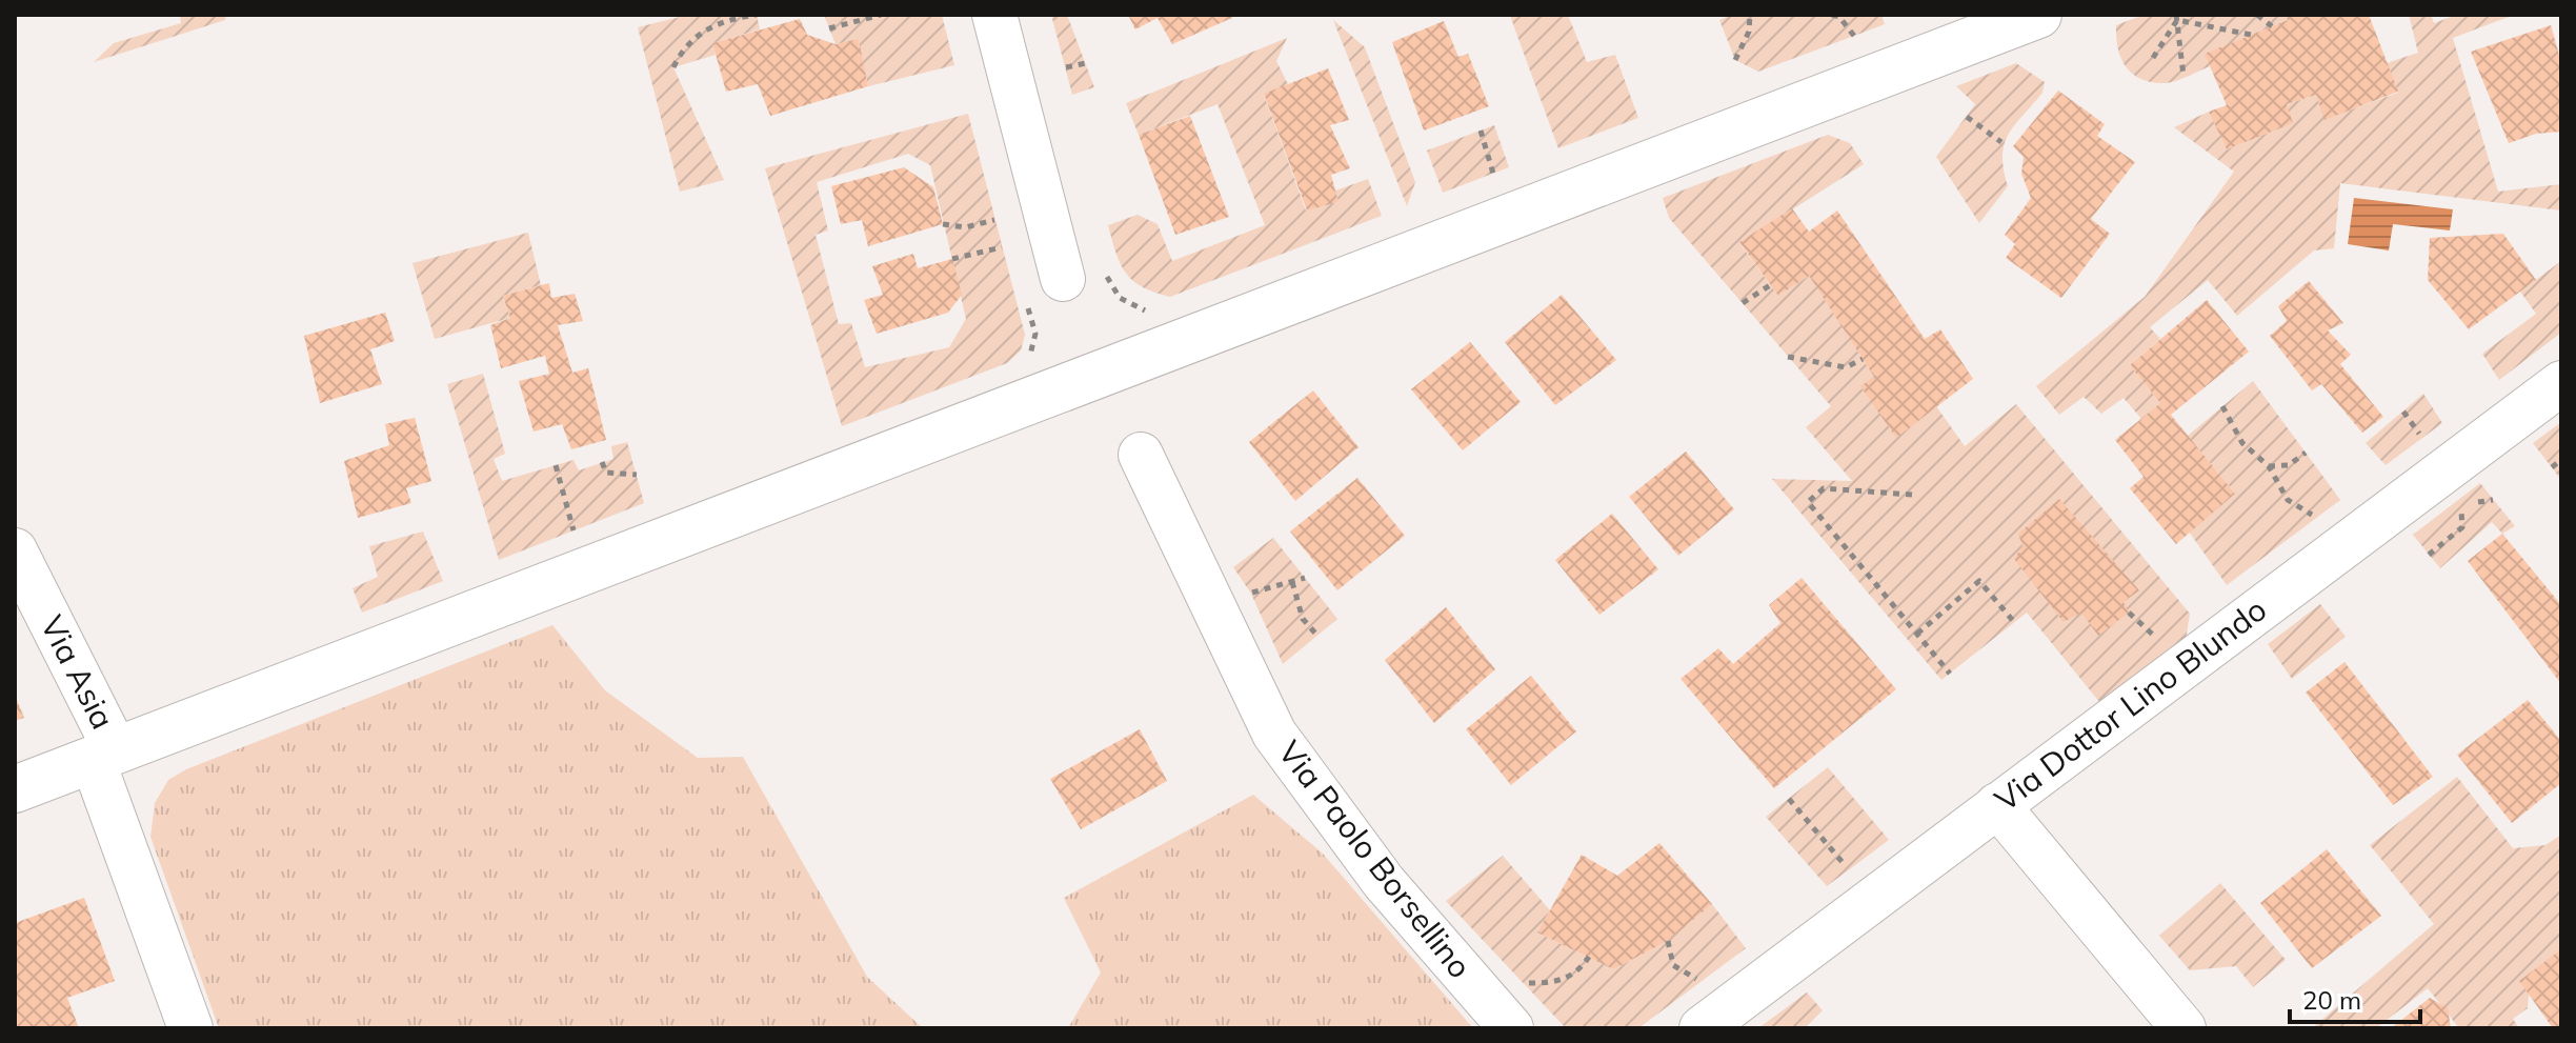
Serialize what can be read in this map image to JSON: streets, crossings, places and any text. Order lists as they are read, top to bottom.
{
  "streets": {
    "street": ["Via Asia", "Via Dottor Lino Blundo", "Via Paolo Borsellino"]
  },
  "scale_bar": "20 m"
}
